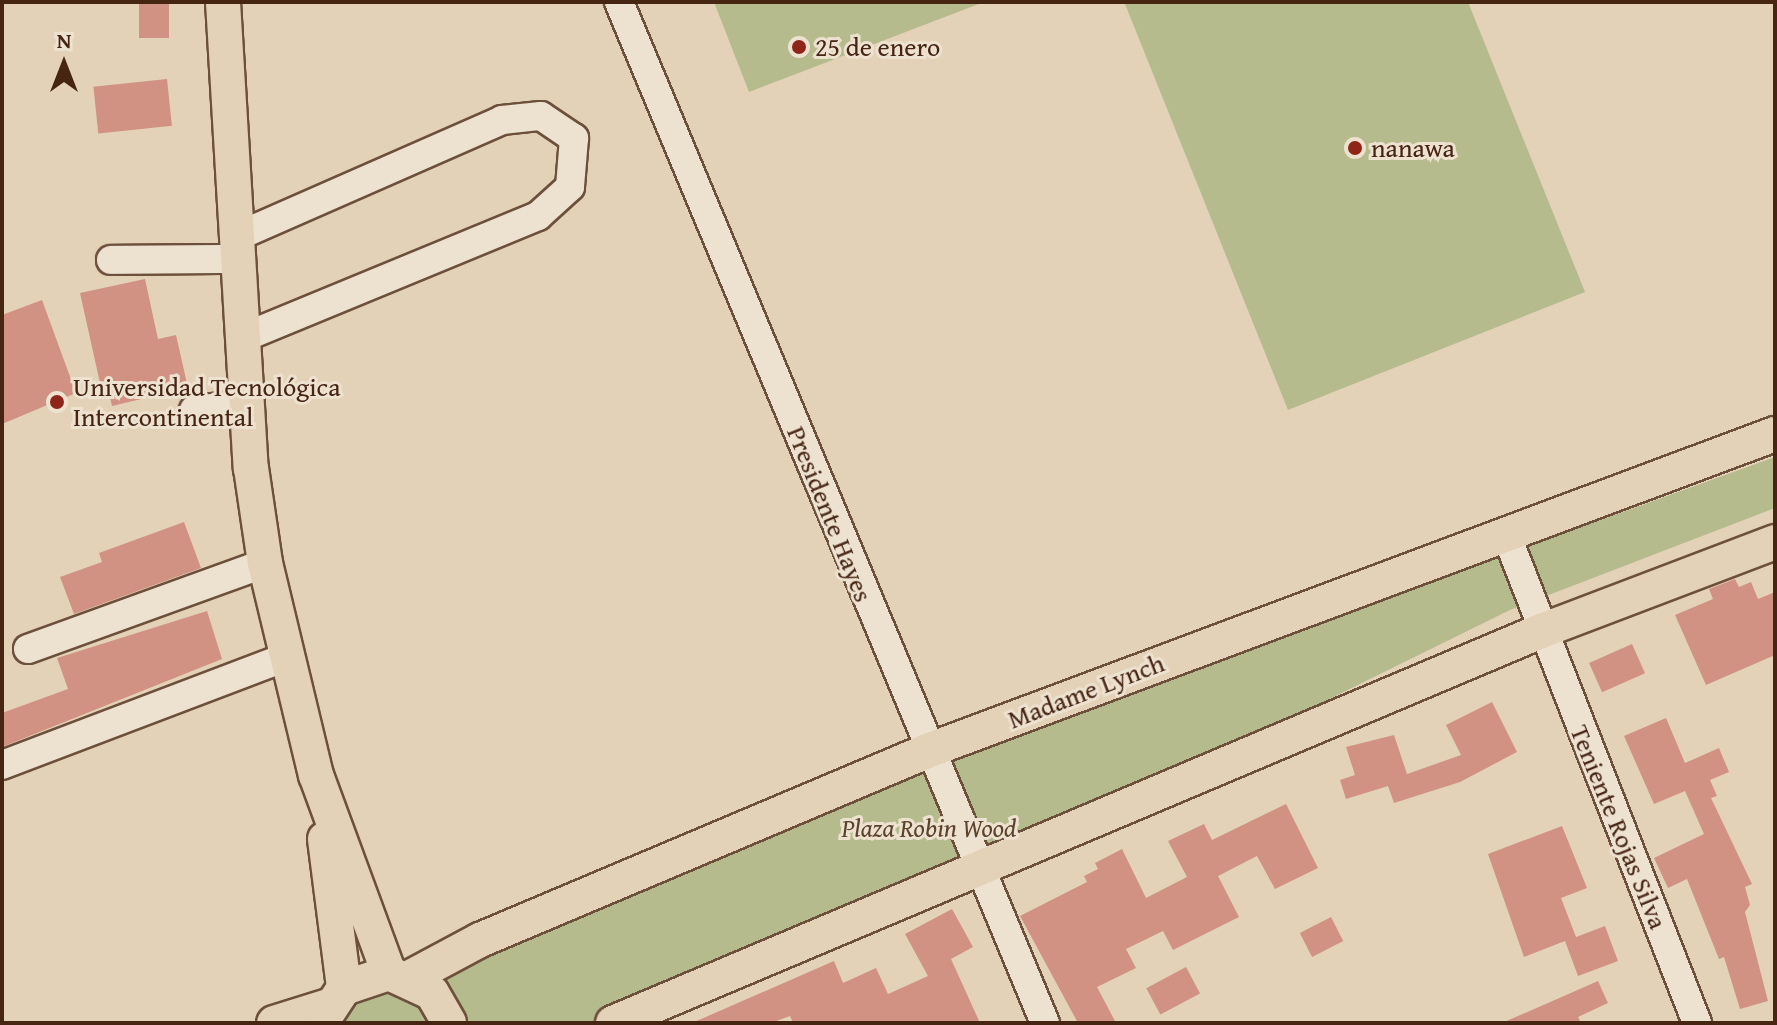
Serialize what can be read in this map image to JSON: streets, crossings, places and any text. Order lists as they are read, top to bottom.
{
  "streets": {
    "main road": ["Madame Lynch"],
    "street": ["Presidente Hayes", "Teniente Rojas Silva"]
  },
  "crossings": [
    ["Presidente Hayes", "Madame Lynch"],
    ["Madame Lynch", "Teniente Rojas Silva"]
  ],
  "parks": ["Plaza Robin Wood"],
  "places": ["25 de enero", "nanawa", "Universidad Tecnológica Intercontinental"],
  "north": "top"
}
